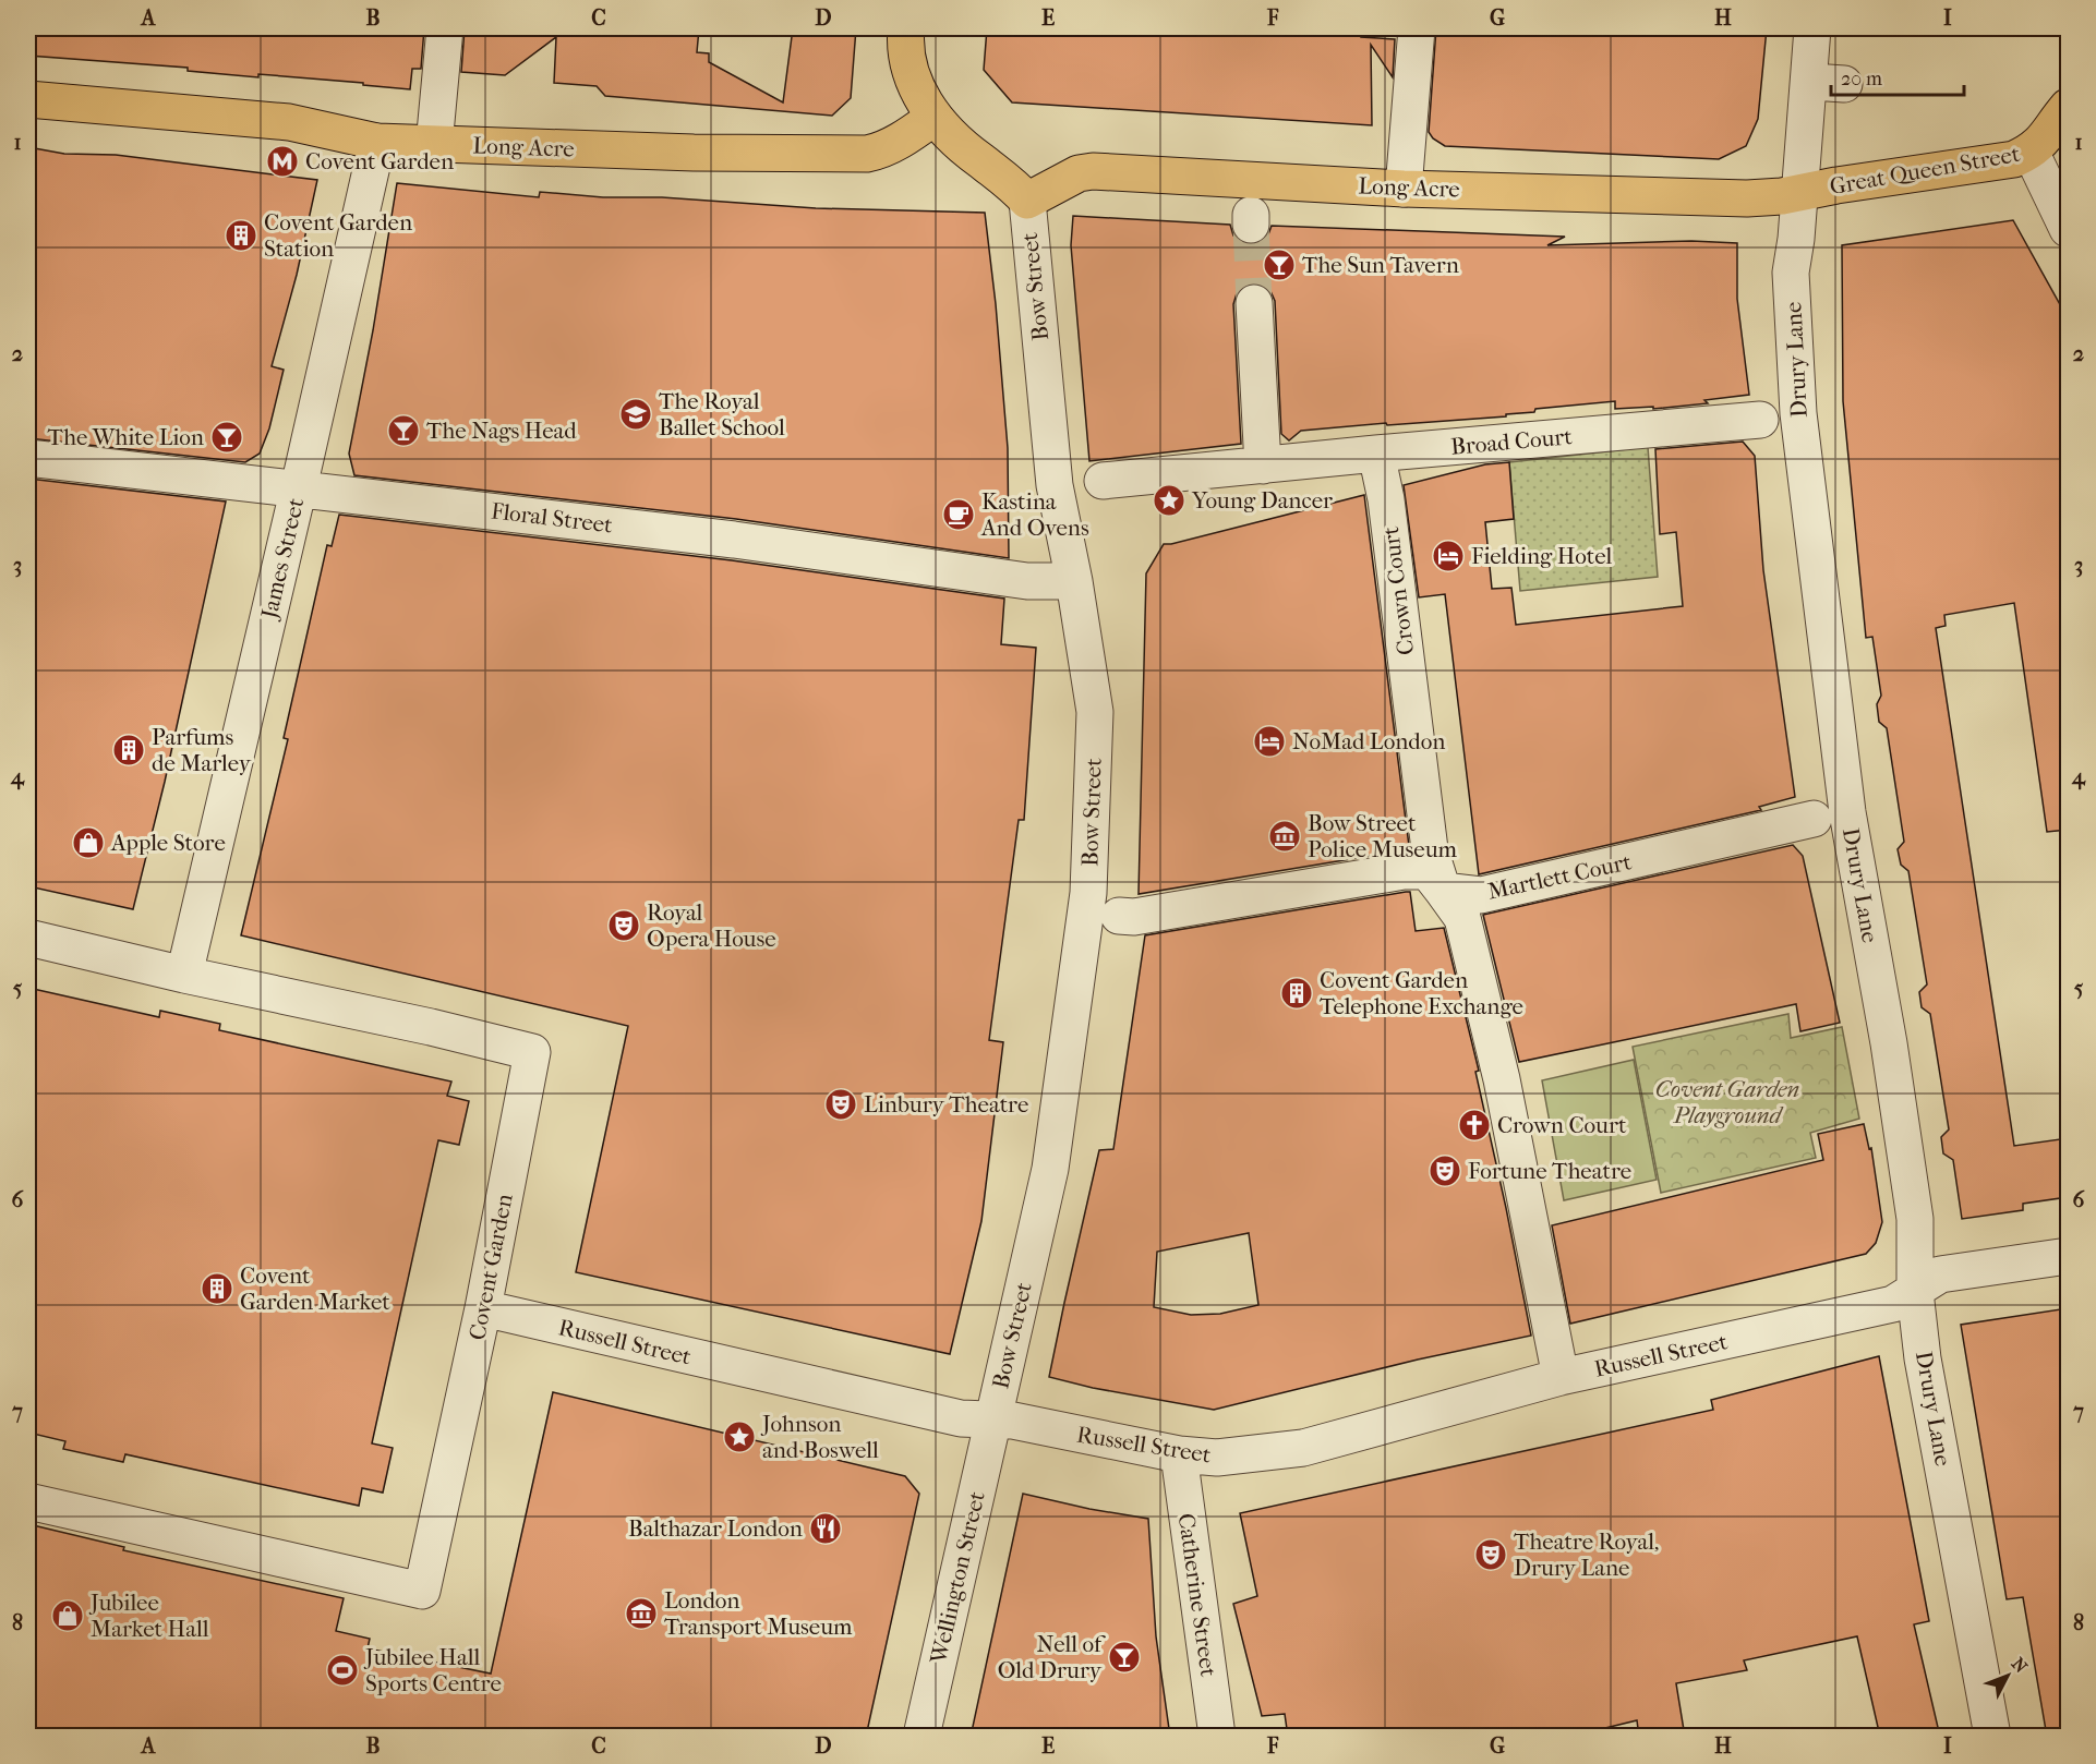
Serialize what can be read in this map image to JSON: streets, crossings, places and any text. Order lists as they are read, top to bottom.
{
  "streets": {
    "main road": ["Long Acre", "Great Queen Street"],
    "street": [
      "Bow Street",
      "Drury Lane",
      "Broad Court",
      "Floral Street",
      "James Street",
      "Crown Court",
      "Martlett Court",
      "Covent Garden",
      "Russell Street",
      "Wellington Street",
      "Catherine Street"
    ]
  },
  "crossings": [
    ["Long Acre", "Great Queen Street"],
    ["Long Acre", "Bow Street"],
    ["Long Acre", "Drury Lane"],
    ["Long Acre", "James Street"],
    ["Great Queen Street", "Drury Lane"],
    ["Bow Street", "Floral Street"],
    ["Bow Street", "Russell Street"],
    ["Bow Street", "Wellington Street"],
    ["Drury Lane", "Russell Street"],
    ["Broad Court", "Crown Court"],
    ["Floral Street", "James Street"],
    ["James Street", "Covent Garden"],
    ["Crown Court", "Martlett Court"],
    ["Crown Court", "Russell Street"],
    ["Covent Garden", "Russell Street"],
    ["Russell Street", "Wellington Street"],
    ["Russell Street", "Catherine Street"]
  ],
  "parks": ["Covent Garden Playground"],
  "places": {
    "metro station": ["Covent Garden"],
    "building": [
      "Covent Garden Station",
      "Parfums de Marley",
      "Covent Garden Telephone Exchange",
      "Covent Garden Market"
    ],
    "bar": [
      "The Sun Tavern",
      "The Nags Head",
      "The White Lion",
      "Nell of Old Drury"
    ],
    "school or university": ["The Royal Ballet School"],
    "place": ["Young Dancer", "Johnson and Boswell"],
    "cafe": ["Kastina And Ovens"],
    "hotel": ["Fielding Hotel", "NoMad London"],
    "museum": ["Bow Street Police Museum", "London Transport Museum"],
    "shop": ["Apple Store", "Jubilee Market Hall"],
    "theatre": [
      "Royal Opera House",
      "Linbury Theatre",
      "Fortune Theatre",
      "Theatre Royal, Drury Lane"
    ],
    "church": ["Crown Court"],
    "restaurant": ["Balthazar London"],
    "sports": ["Jubilee Hall Sports Centre"]
  },
  "scale_bar": "20 m",
  "north": "top right",
  "grid": {
    "columns": [
      "A",
      "B",
      "C",
      "D",
      "E",
      "F",
      "G",
      "H",
      "I"
    ],
    "rows": [
      "1",
      "2",
      "3",
      "4",
      "5",
      "6",
      "7",
      "8"
    ]
  }
}
